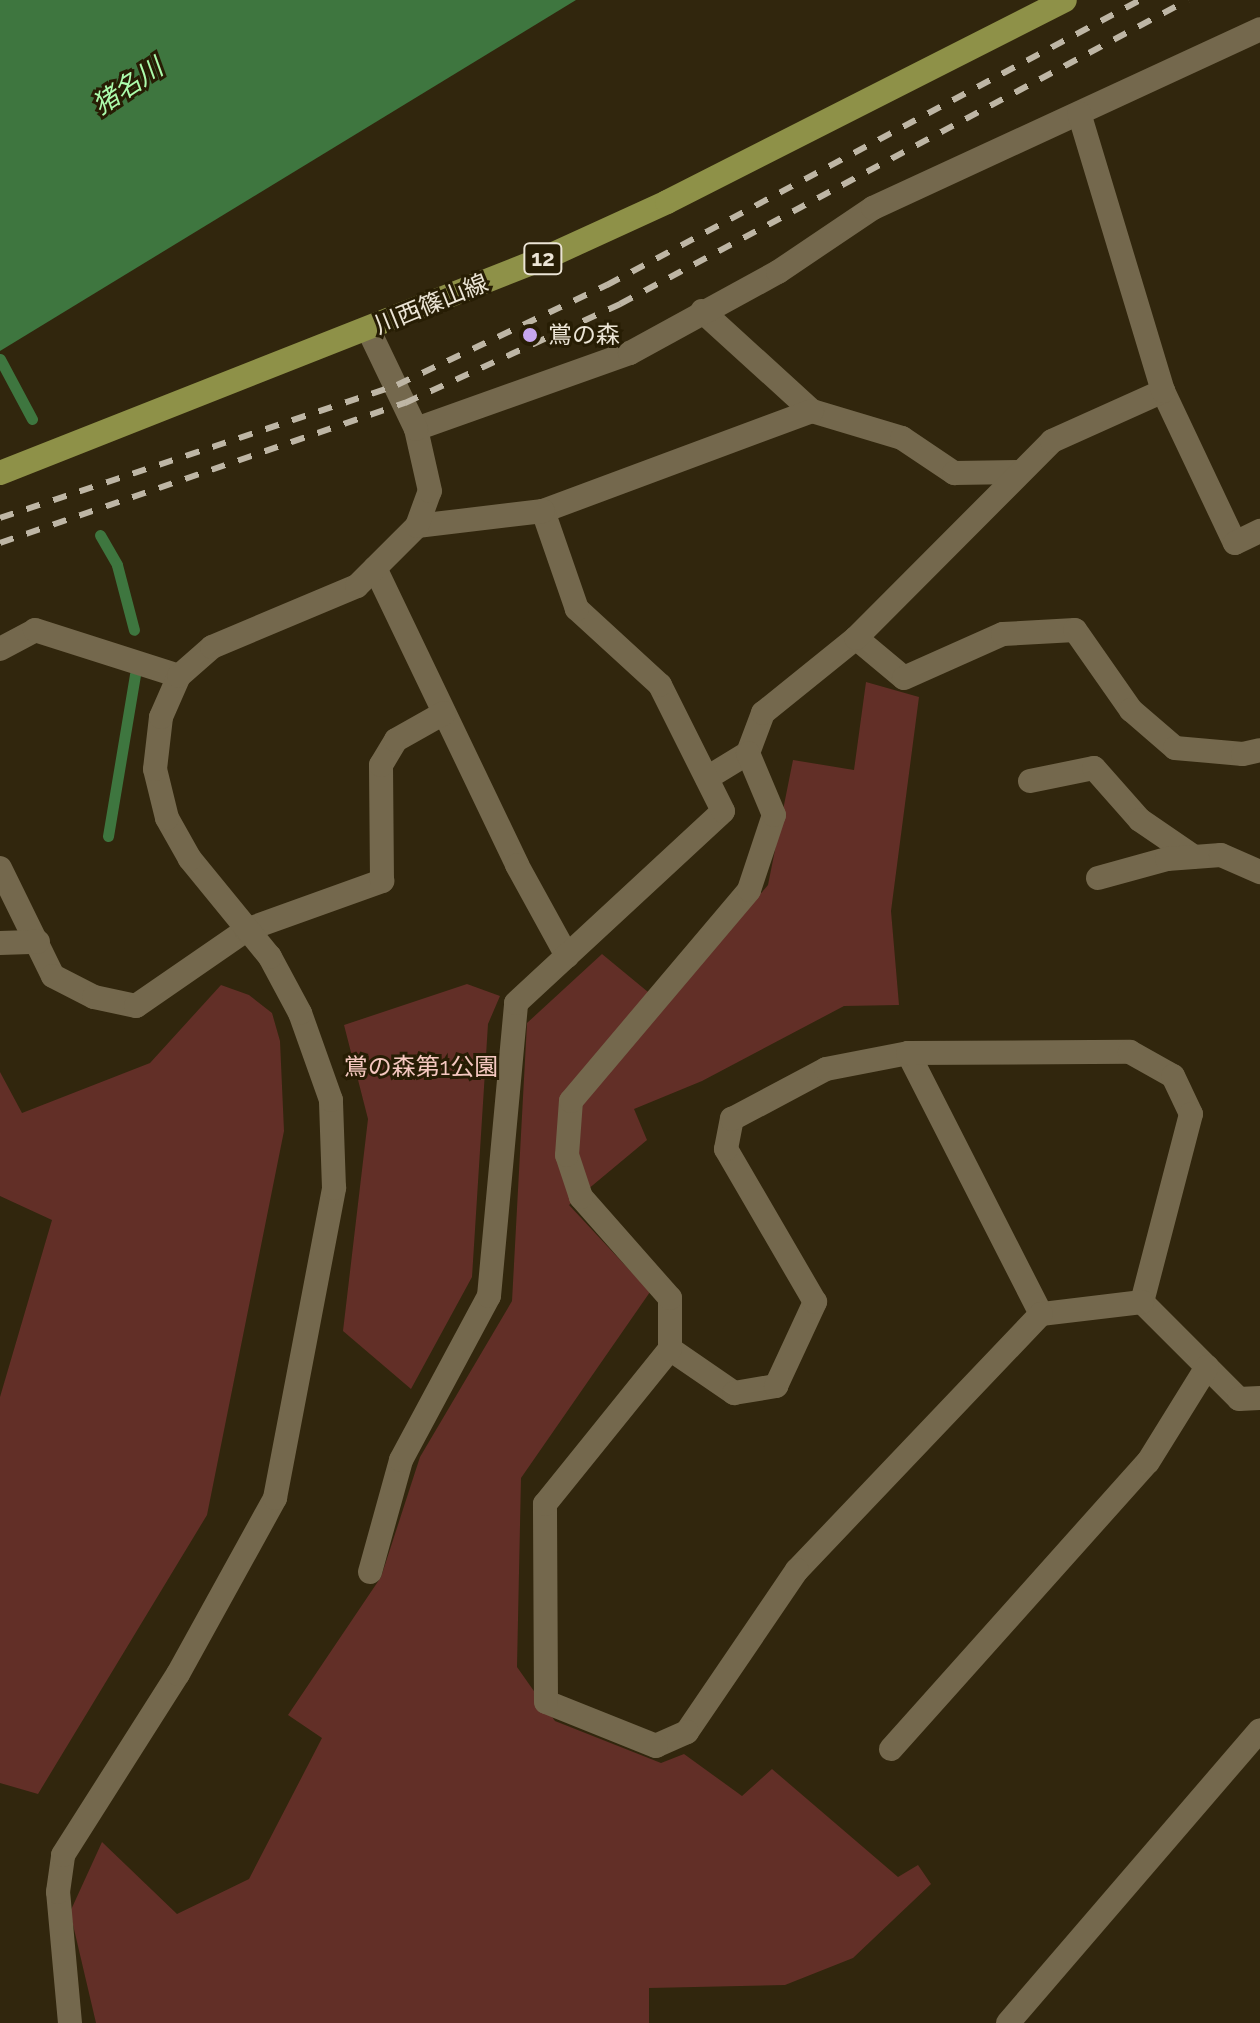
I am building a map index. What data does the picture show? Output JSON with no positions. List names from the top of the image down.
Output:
{
  "streets": {
    "main road": ["12", "川西篠山線"]
  },
  "water": ["猪名川"],
  "parks": ["鴬の森第1公園"],
  "places": ["鴬の森"]
}
